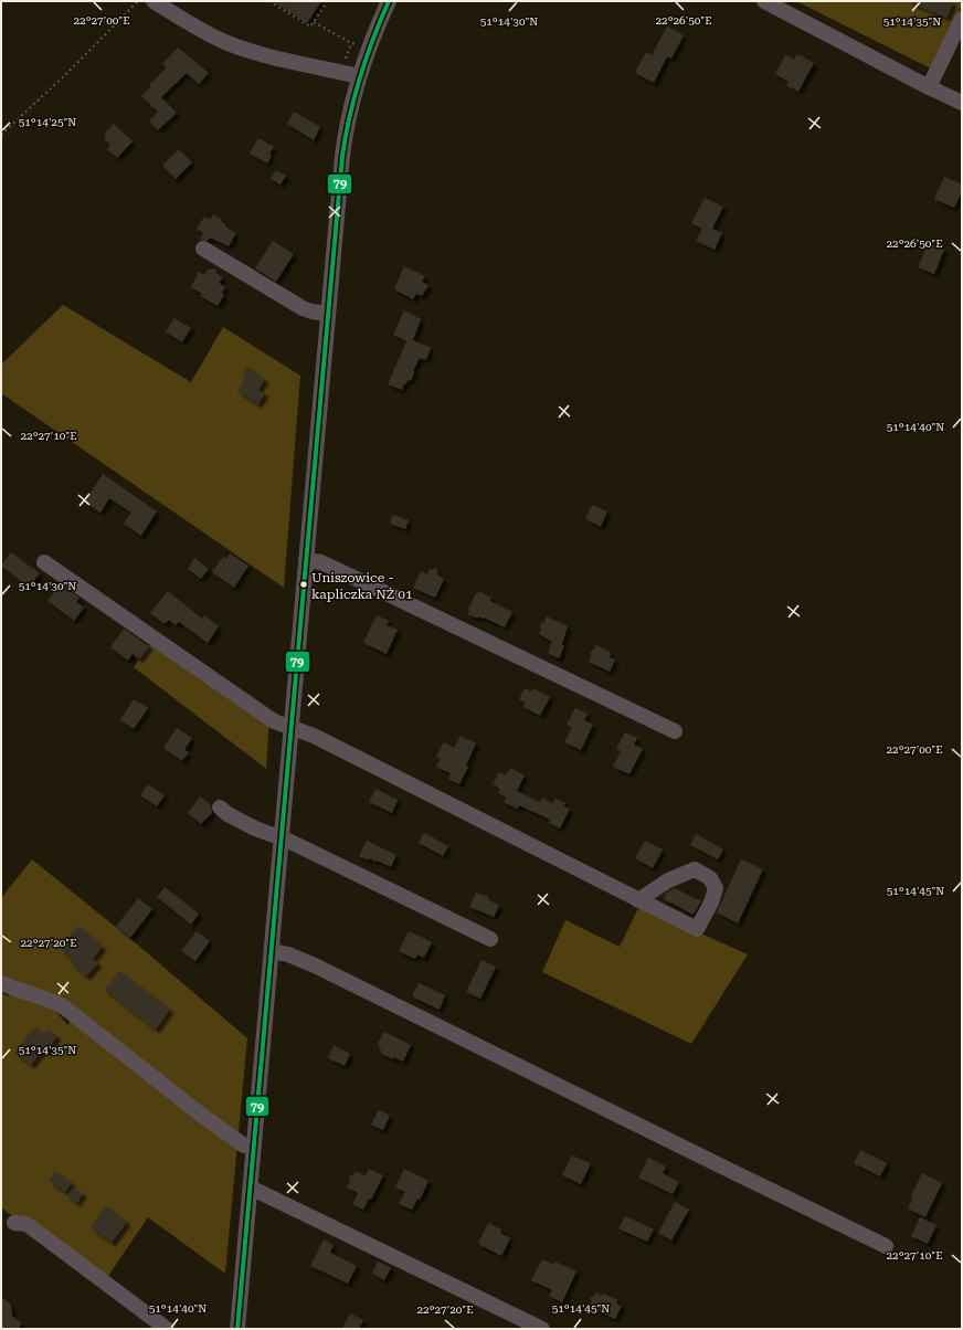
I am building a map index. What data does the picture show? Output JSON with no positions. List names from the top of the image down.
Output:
{
  "places": ["Uniszowice - kapliczka NŻ 01"],
  "lines": ["transit line 79"],
  "coordinates": [
    "22°27'00\"E",
    "22°26'50\"E",
    "51°14'35\"N",
    "51°14'30\"N",
    "51°14'25\"N",
    "51°14'40\"N",
    "22°27'10\"E",
    "51°14'45\"N",
    "22°27'20\"E"
  ]
}
